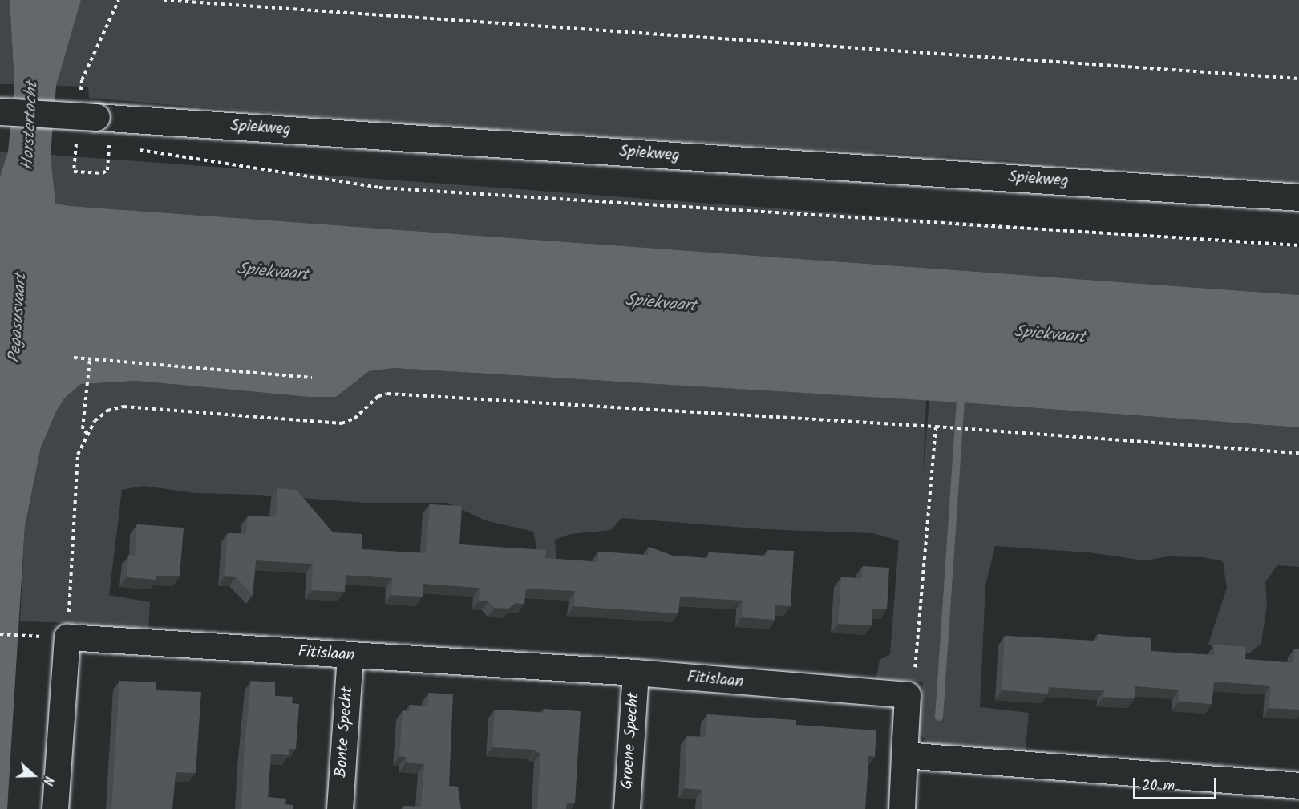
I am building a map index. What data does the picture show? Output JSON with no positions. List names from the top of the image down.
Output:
{
  "streets": {
    "main road": ["Spiekweg"],
    "street": ["Fitislaan", "Bonte Specht", "Groene Specht"]
  },
  "crossings": [
    ["Fitislaan", "Bonte Specht"],
    ["Fitislaan", "Groene Specht"]
  ],
  "water": ["Horstertocht", "Spiekvaart", "Pegasusvaart"],
  "scale_bar": "20 m",
  "north": "right"
}
